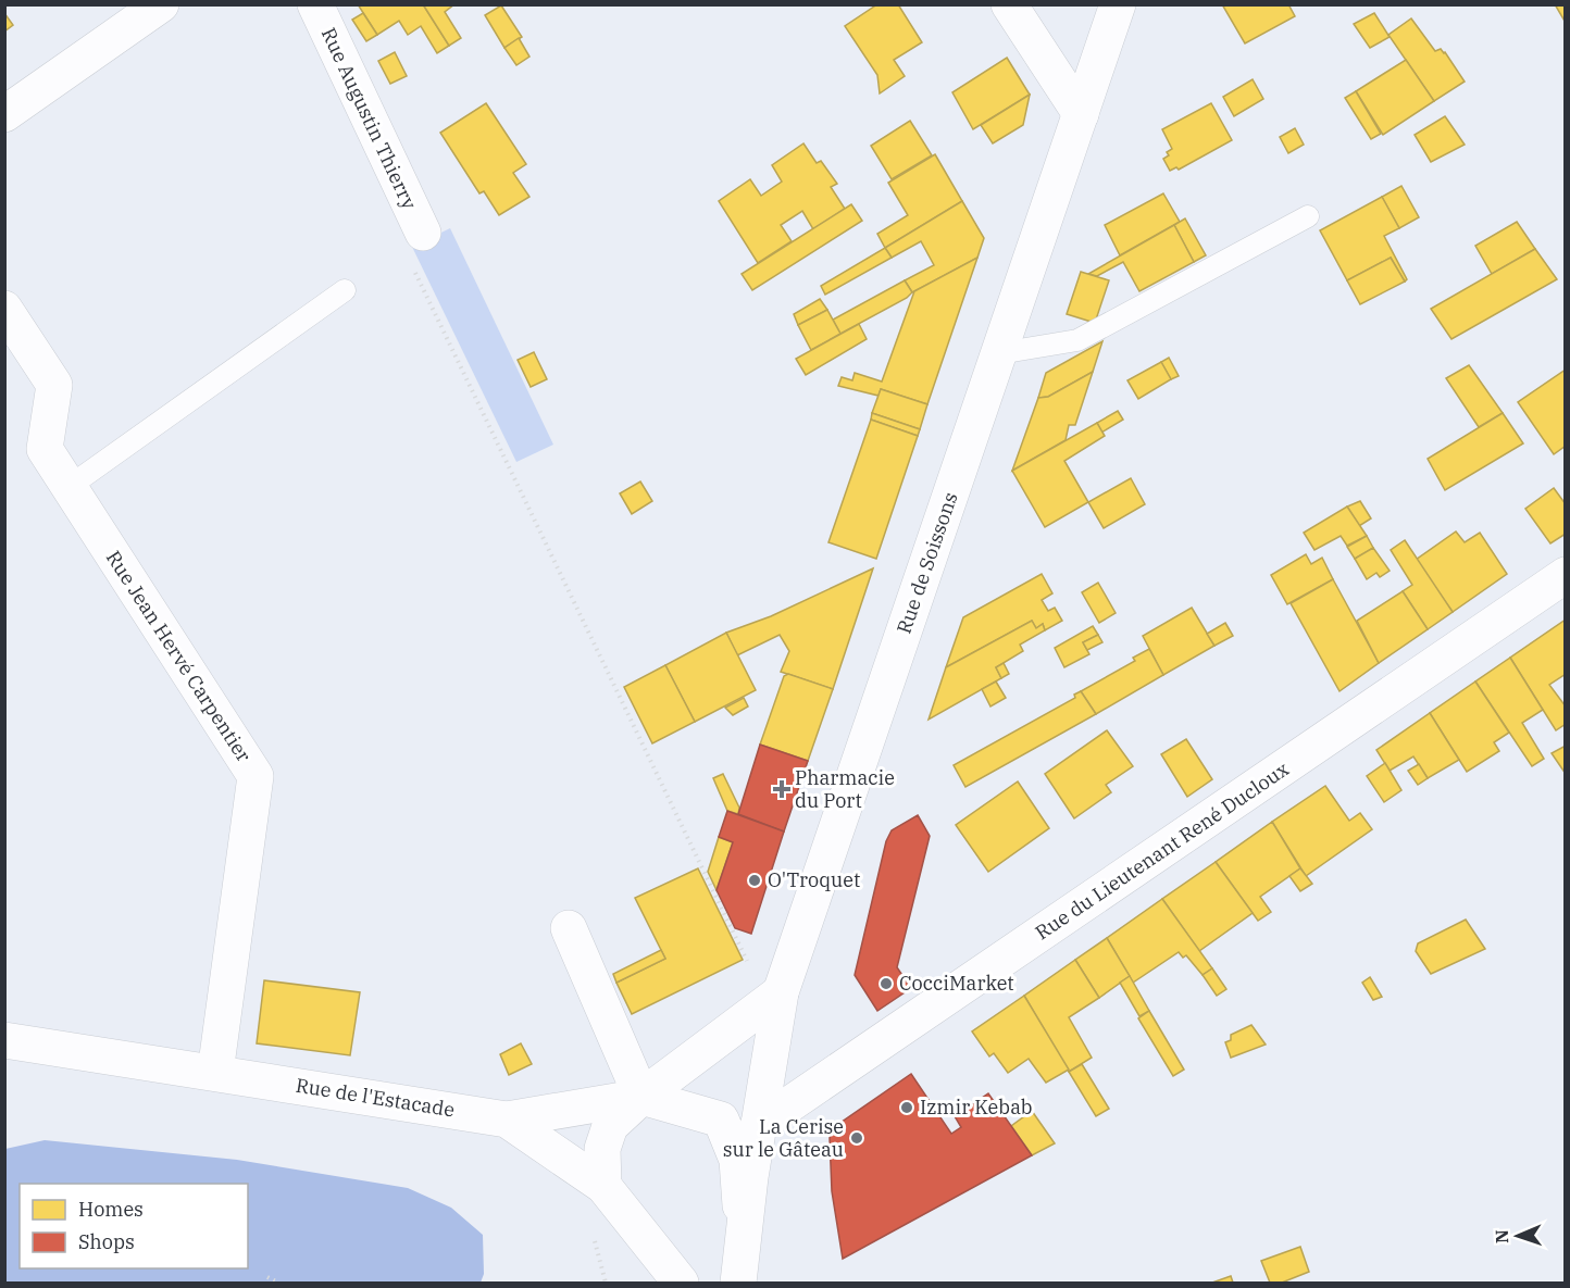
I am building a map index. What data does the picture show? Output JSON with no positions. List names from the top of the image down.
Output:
{
  "streets": {
    "street": [
      "Rue Augustin Thierry",
      "Rue de Soissons",
      "Rue Jean Hervé Carpentier",
      "Rue du Lieutenant René Ducloux",
      "Rue de l'Estacade"
    ]
  },
  "crossings": [
    ["Rue de Soissons", "Rue du Lieutenant René Ducloux"],
    ["Rue Jean Hervé Carpentier", "Rue de l'Estacade"]
  ],
  "places": {
    "health": ["Pharmacie du Port"],
    "other": [
      "O'Troquet",
      "CocciMarket",
      "Izmir Kebab",
      "La Cerise sur le Gâteau"
    ]
  },
  "legend": ["Homes", "Shops"],
  "north": "left"
}
